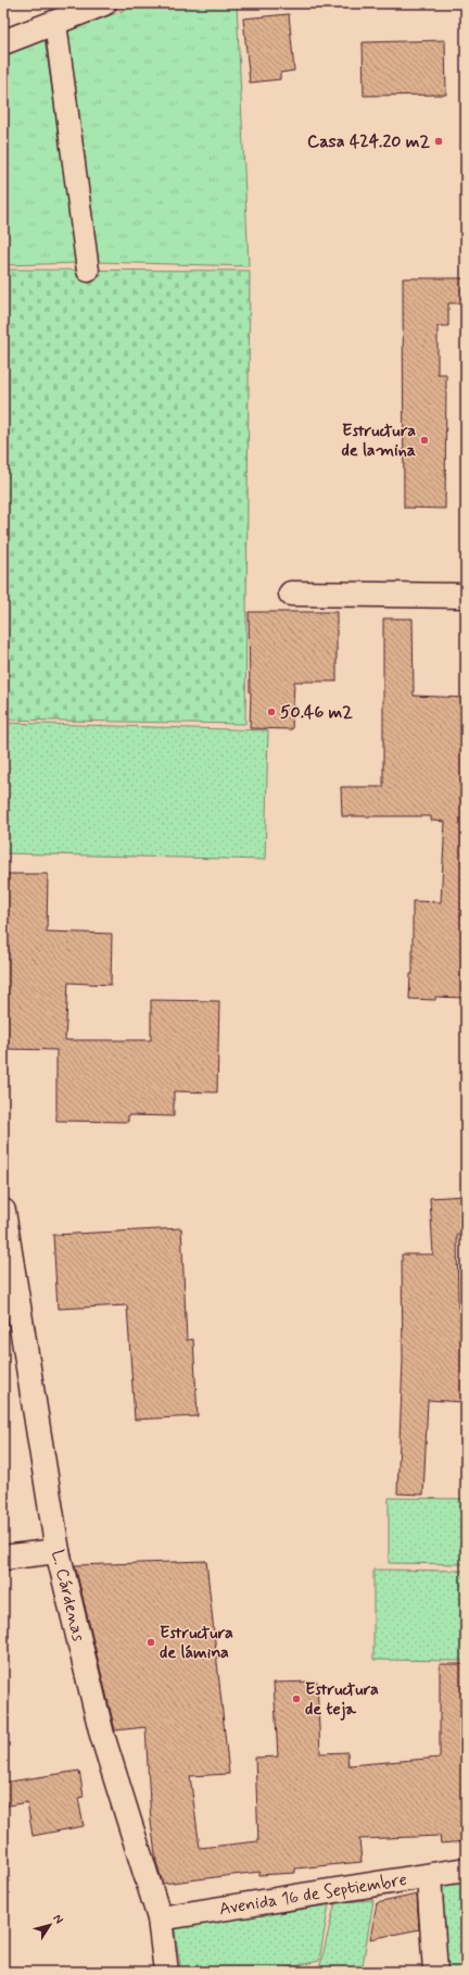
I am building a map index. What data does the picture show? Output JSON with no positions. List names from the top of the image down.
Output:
{
  "streets": {
    "street": ["L. Cárdenas", "Avenida 16 de Septiembre"]
  },
  "crossings": [
    ["L. Cárdenas", "Avenida 16 de Septiembre"]
  ],
  "places": [
    "Casa 424.20 m2",
    "Estructura de lamina",
    "50.46 m2",
    "Estructura de lámina",
    "Estructura de teja"
  ],
  "north": "top right"
}
